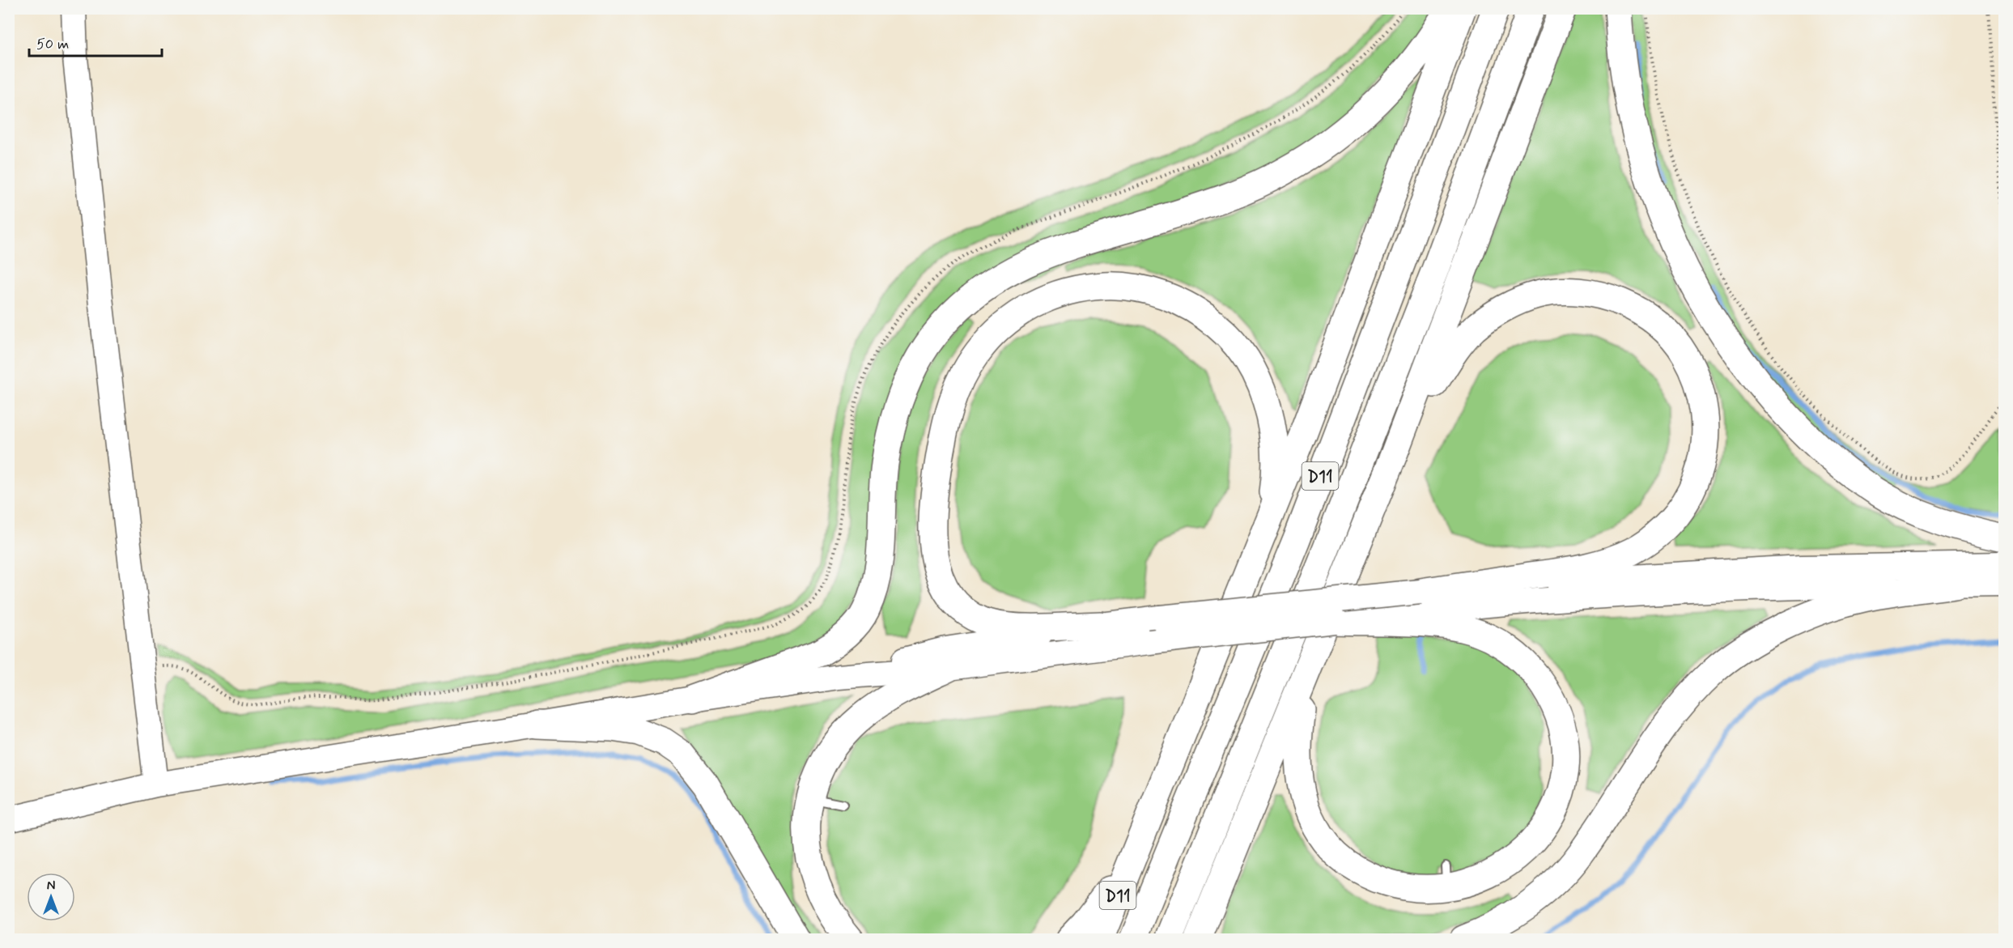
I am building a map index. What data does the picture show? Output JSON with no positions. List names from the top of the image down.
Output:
{
  "streets": {
    "highway": ["D11"]
  },
  "scale_bar": "50 m",
  "north": "top"
}
